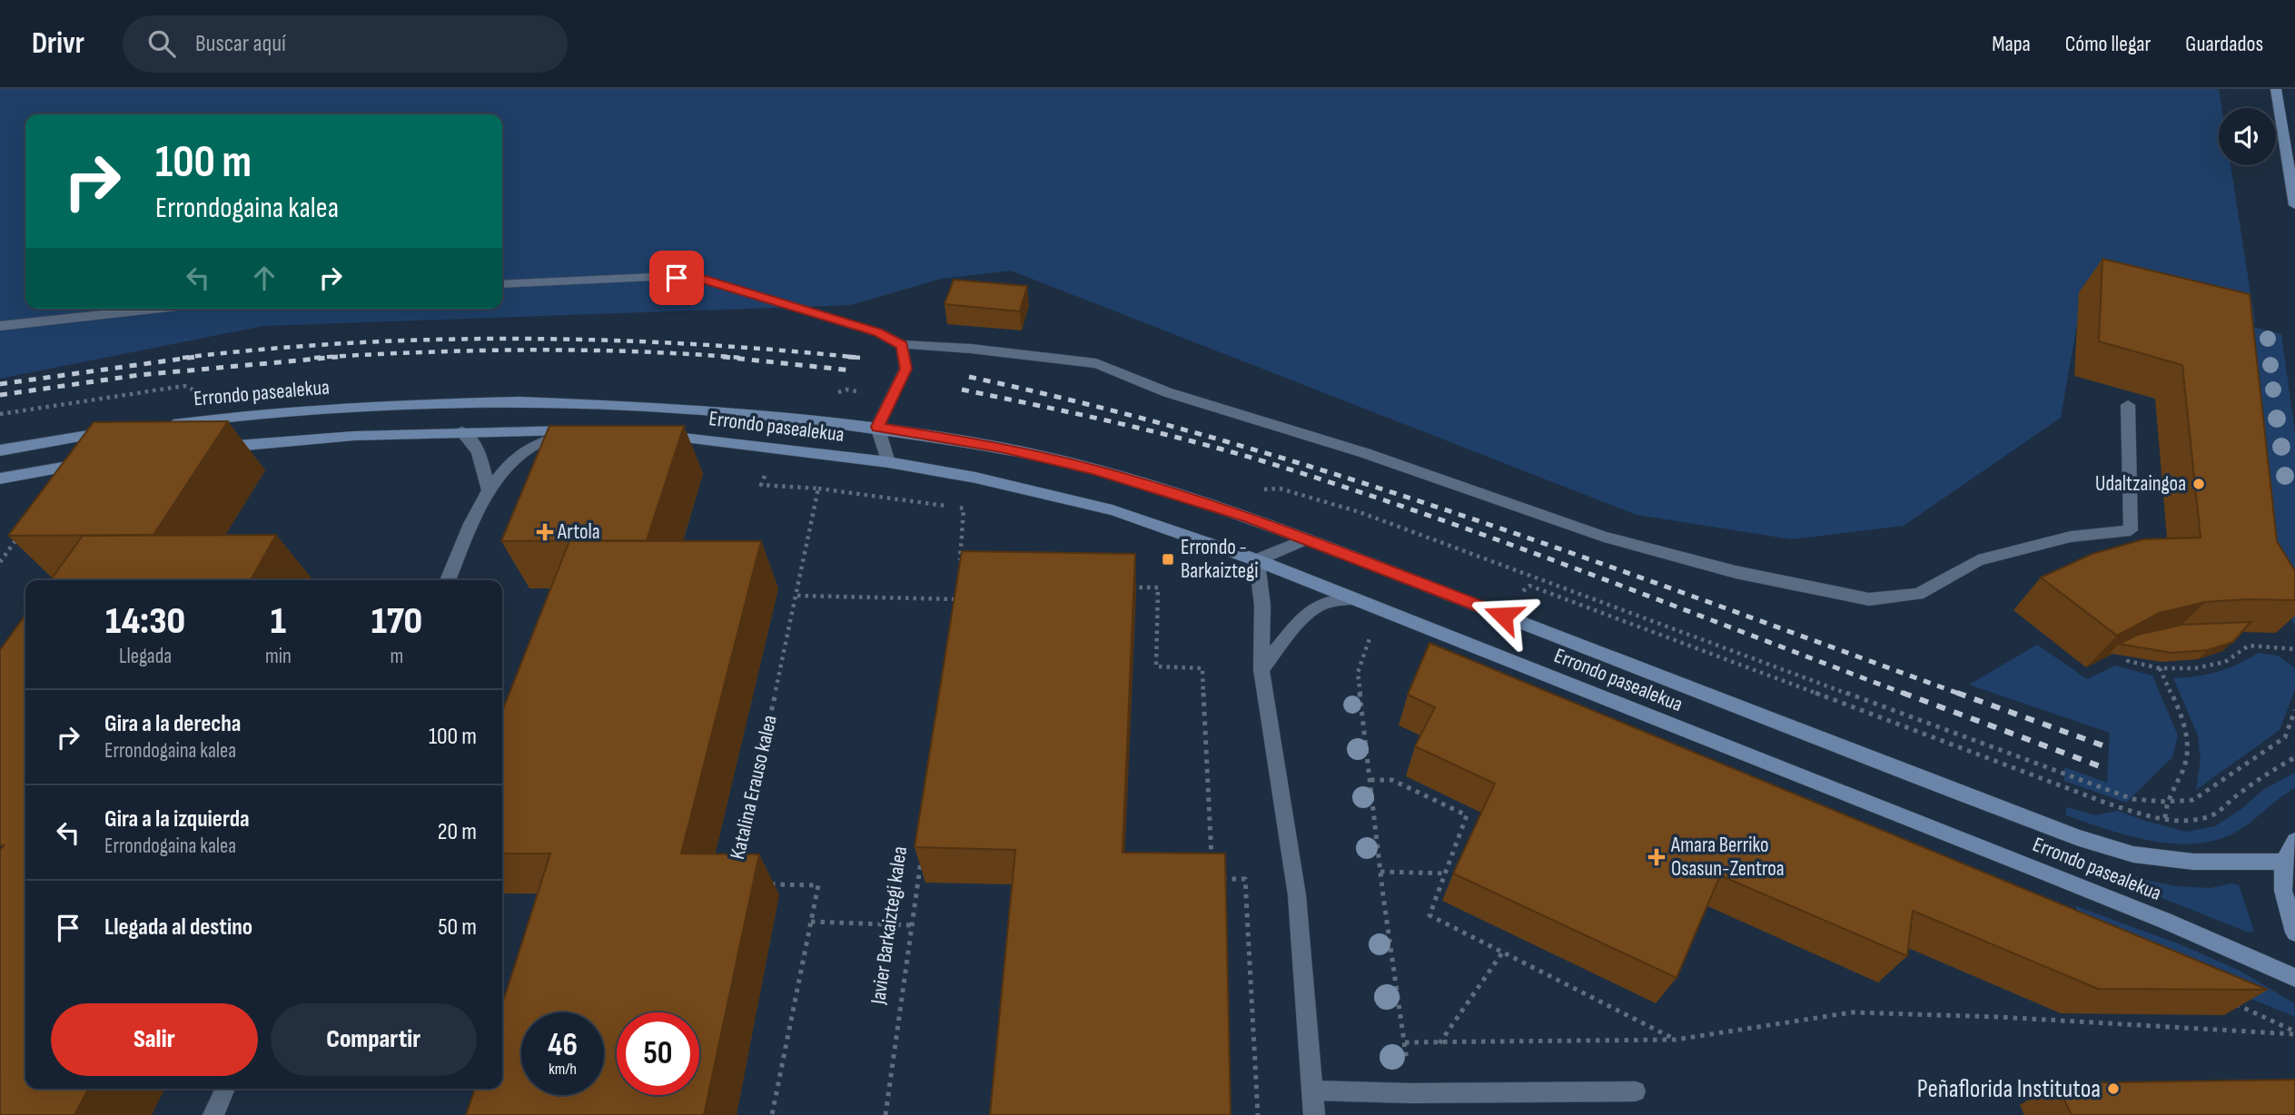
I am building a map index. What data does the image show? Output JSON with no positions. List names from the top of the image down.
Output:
{
  "streets": {
    "main road": ["Errondo pasealekua"],
    "path": ["Katalina Erauso kalea", "Javier Barkaiztegi kalea"]
  },
  "places": {
    "other": ["Udaltzaingoa", "Peñaflorida Institutoa"],
    "health": ["Artola", "Amara Berriko Osasun-Zentroa"],
    "transit": ["Errondo - Barkaiztegi"]
  },
  "page": {
    "header": "Drivr",
    "search": "Buscar aquí",
    "nav": ["Mapa", "Cómo llegar", "Guardados"],
    "turn": ["100 m", "Errondogaina kalea"],
    "eta": [
      "14:30",
      "Llegada",
      "1",
      "min",
      "170",
      "m"
    ],
    "list": [
      {
        "name": "Gira a la derecha",
        "note": "Errondogaina kalea",
        "value": "100 m"
      },
      {
        "name": "Gira a la izquierda",
        "note": "Errondogaina kalea",
        "value": "20 m"
      },
      {
        "name": "Llegada al destino",
        "value": "50 m"
      }
    ],
    "buttons": ["Salir", "Compartir"],
    "speed": "46 km/h",
    "limit": "50"
  }
}
